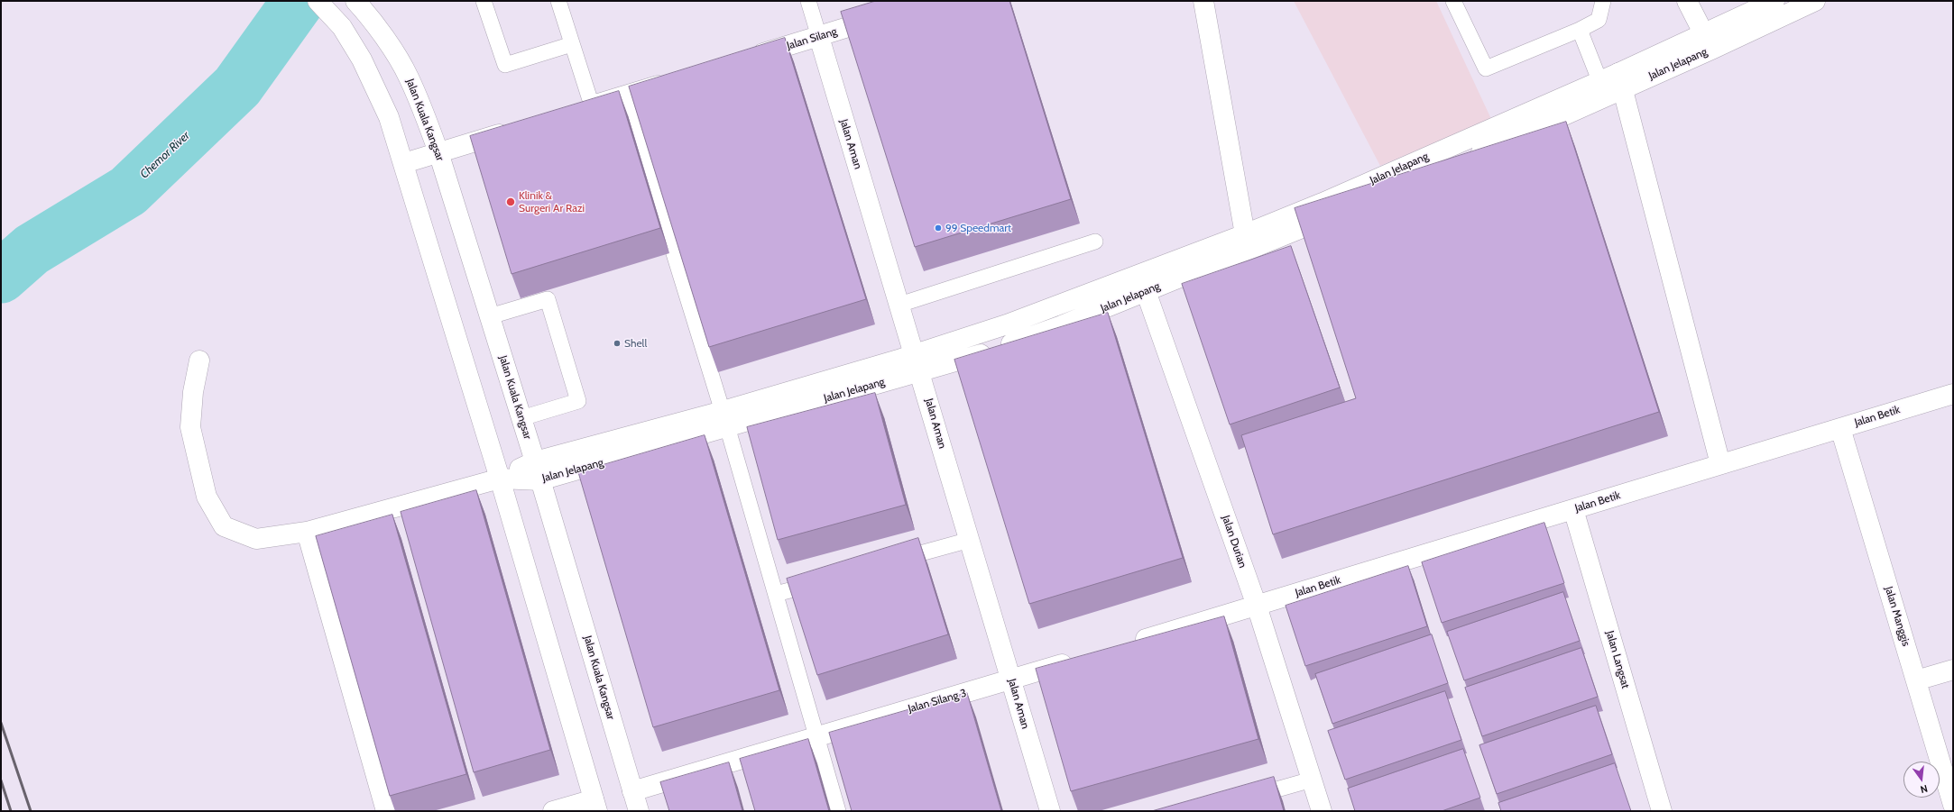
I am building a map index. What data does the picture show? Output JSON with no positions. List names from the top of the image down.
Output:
{
  "streets": {
    "main road": [
      "Jalan Silang",
      "Jalan Jelapang",
      "Jalan Kuala Kangsar",
      "Jalan Aman",
      "Jalan Betik",
      "Jalan Durian",
      "Jalan Manggis",
      "Jalan Langsat",
      "Jalan Silang 3"
    ]
  },
  "crossings": [
    ["Jalan Silang", "Jalan Aman"],
    ["Jalan Jelapang", "Jalan Kuala Kangsar"],
    ["Jalan Jelapang", "Jalan Aman"],
    ["Jalan Jelapang", "Jalan Durian"],
    ["Jalan Kuala Kangsar", "Jalan Silang 3"],
    ["Jalan Aman", "Jalan Silang 3"],
    ["Jalan Betik", "Jalan Durian"],
    ["Jalan Betik", "Jalan Manggis"],
    ["Jalan Betik", "Jalan Langsat"]
  ],
  "water": ["Chemor River"],
  "places": ["Klinik & Surgeri Ar Razi", "99 Speedmart", "Shell"],
  "north": "bottom"
}
